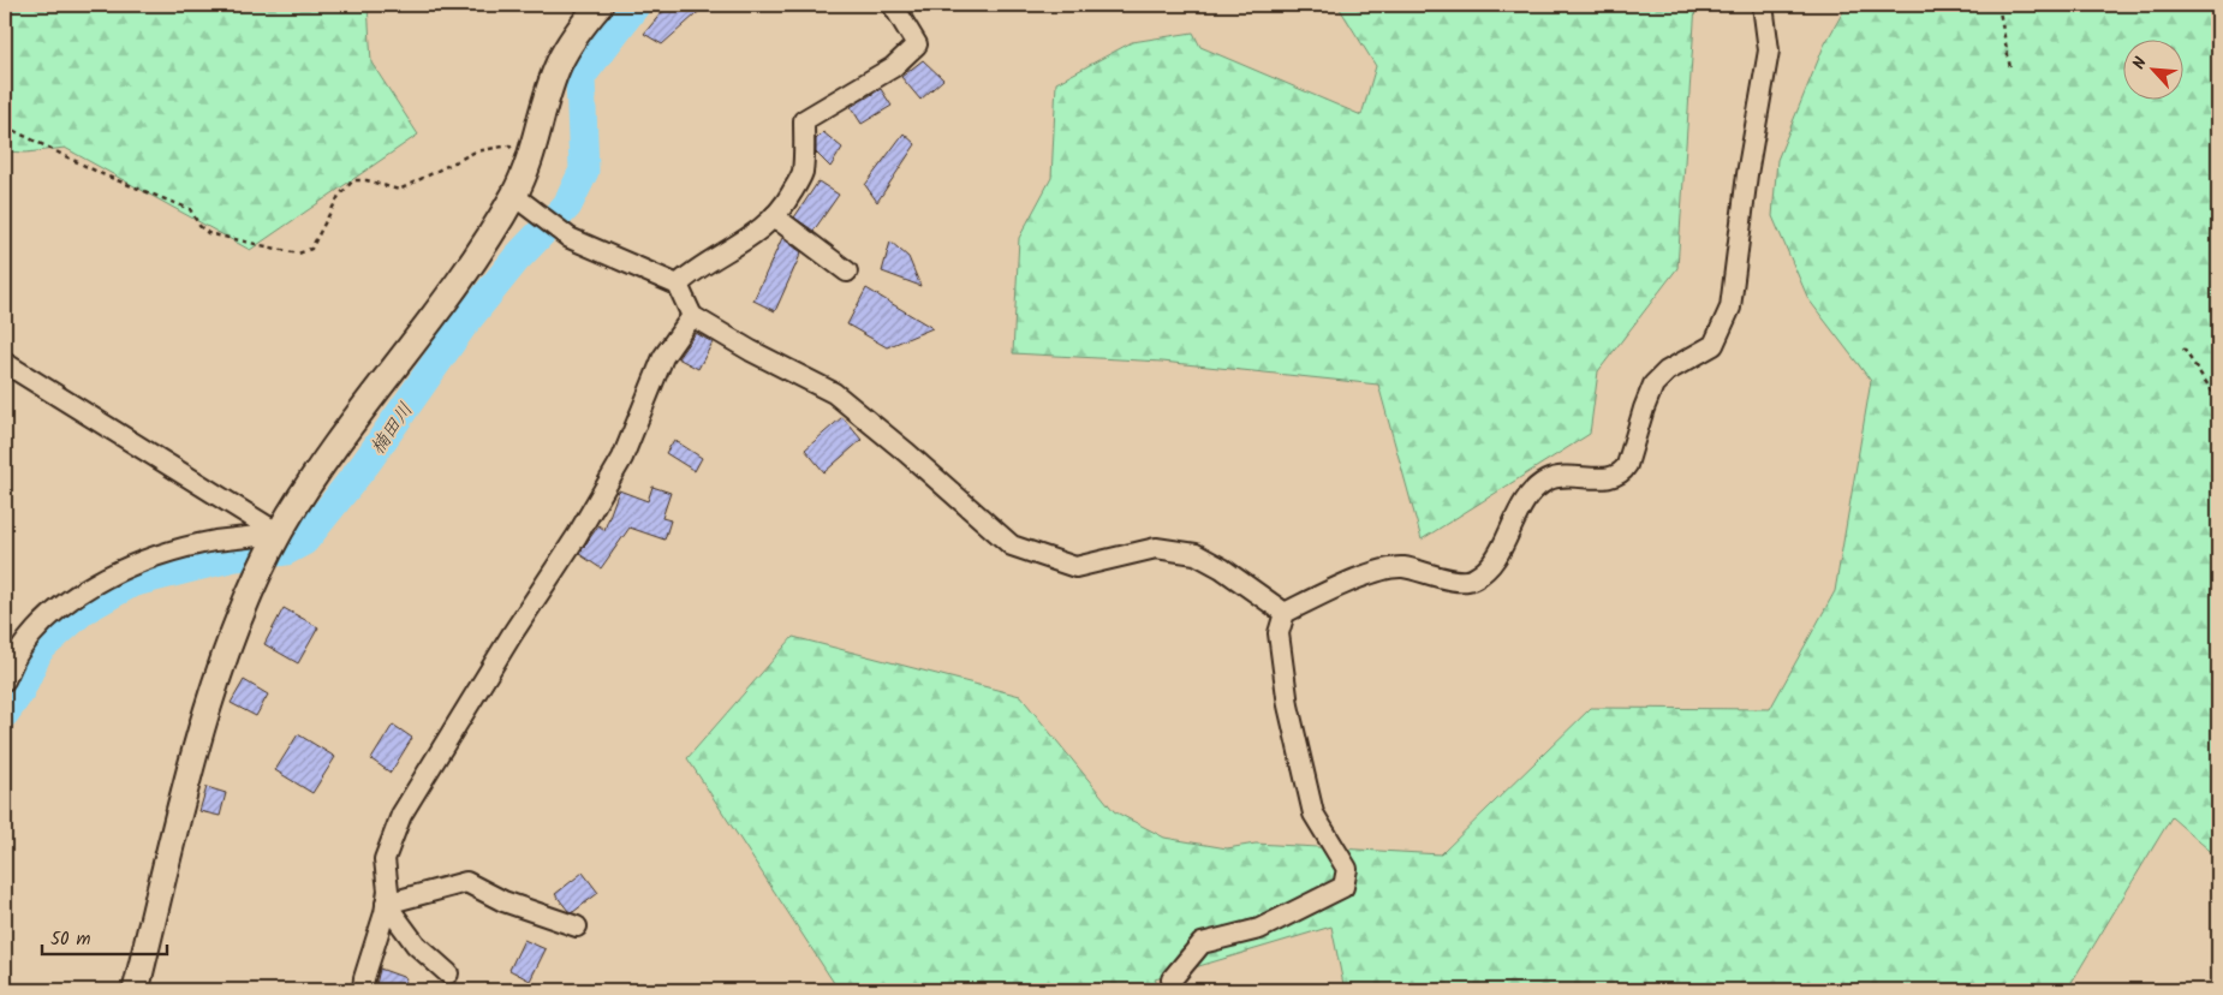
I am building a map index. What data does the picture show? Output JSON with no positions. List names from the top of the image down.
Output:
{
  "water": ["楠田川"],
  "scale_bar": "50 m",
  "north": "top left"
}
